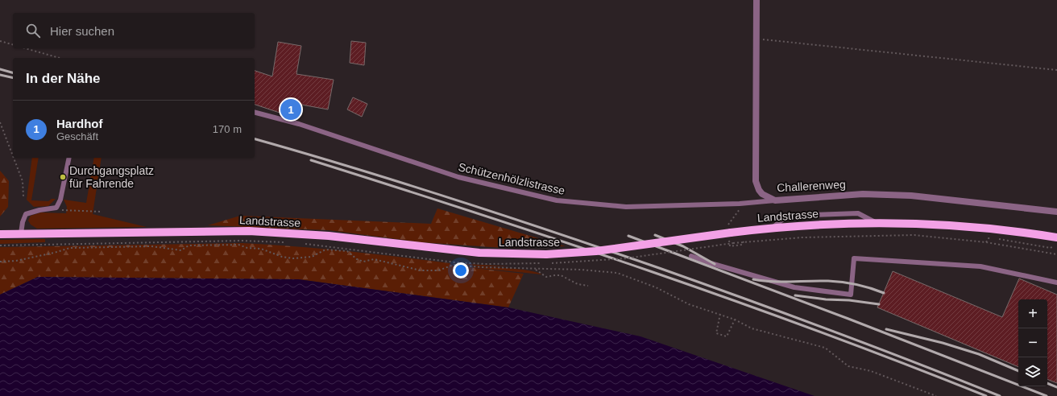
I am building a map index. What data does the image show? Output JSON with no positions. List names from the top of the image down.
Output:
{
  "streets": {
    "main road": ["Landstrasse"],
    "street": ["Challerenweg"],
    "lane": ["Schützenhölzlistrasse"]
  },
  "crossings": [
    ["Schützenhölzlistrasse", "Challerenweg"]
  ],
  "places": ["Durchgangsplatz für Fahrende"],
  "page": {
    "search": "Hier suchen",
    "heading": "In der Nähe",
    "pins": "1",
    "list": [
      {
        "mark": "1",
        "name": "Hardhof",
        "note": "Geschäft",
        "value": "170 m"
      }
    ],
    "map_buttons": ["+", "−"]
  }
}
